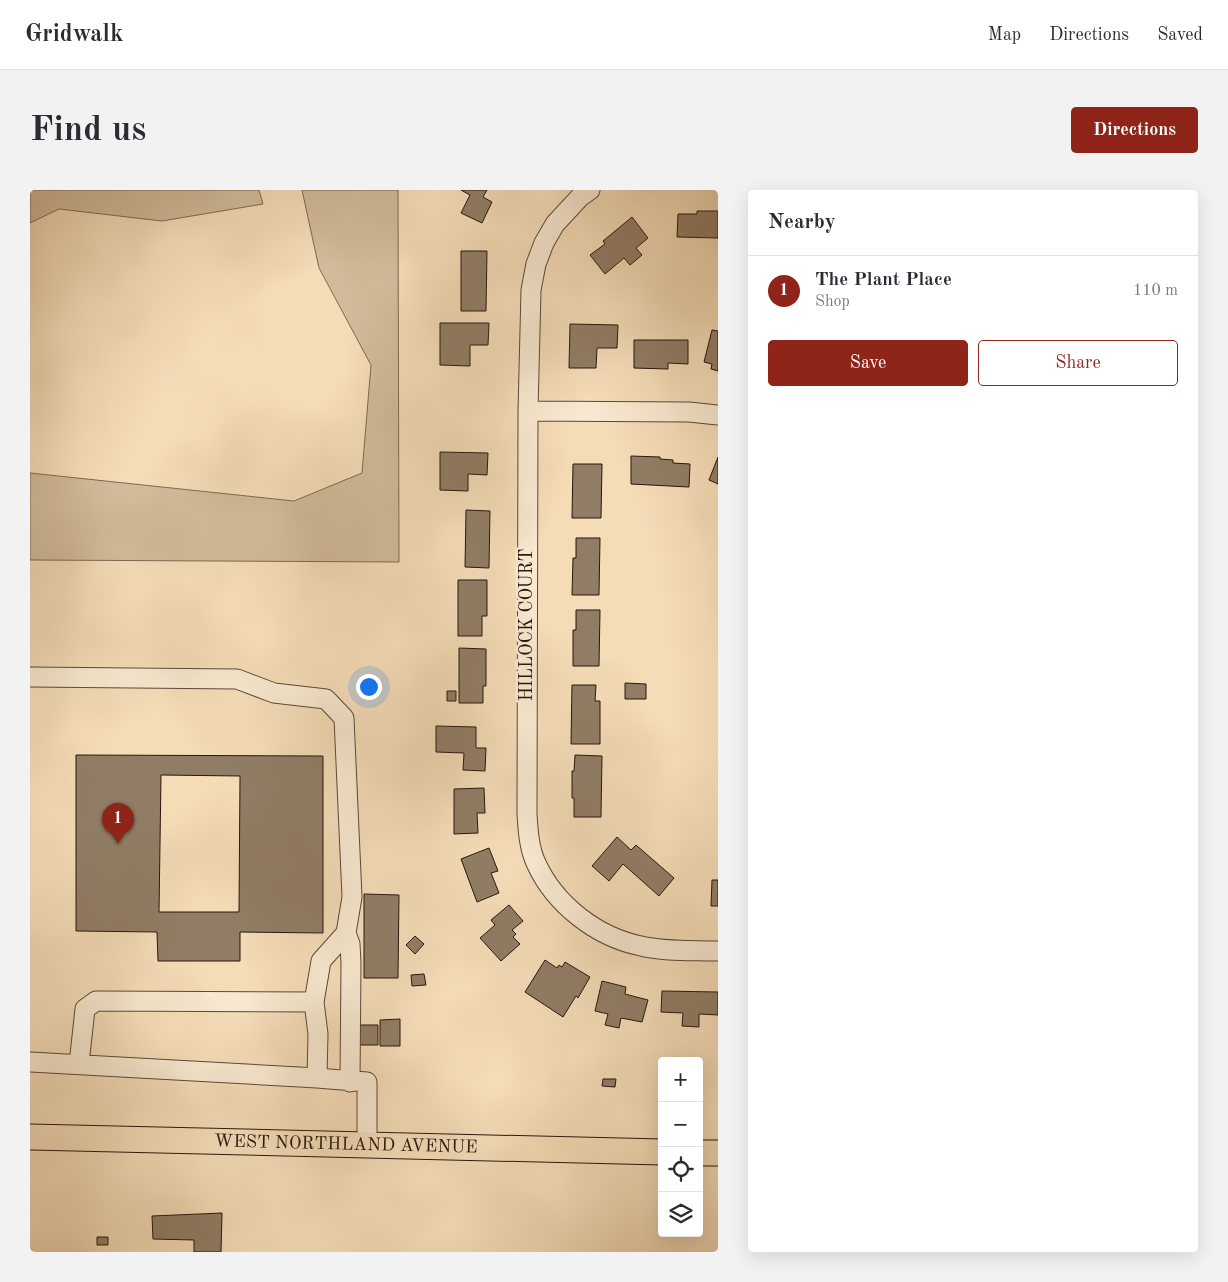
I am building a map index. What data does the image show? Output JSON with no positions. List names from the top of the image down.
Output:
{
  "streets": {
    "main road": ["WEST NORTHLAND AVENUE"],
    "street": ["HILLOCK COURT"]
  },
  "page": {
    "header": "Gridwalk",
    "nav": ["Map", "Directions", "Saved"],
    "buttons": [
      "Directions",
      ["Save", "Share"]
    ],
    "title": "Find us",
    "heading": "Nearby",
    "list": [
      {
        "mark": "1",
        "name": "The Plant Place",
        "note": "Shop",
        "value": "110 m"
      }
    ],
    "pins": "1",
    "map_buttons": ["+", "−"]
  }
}
